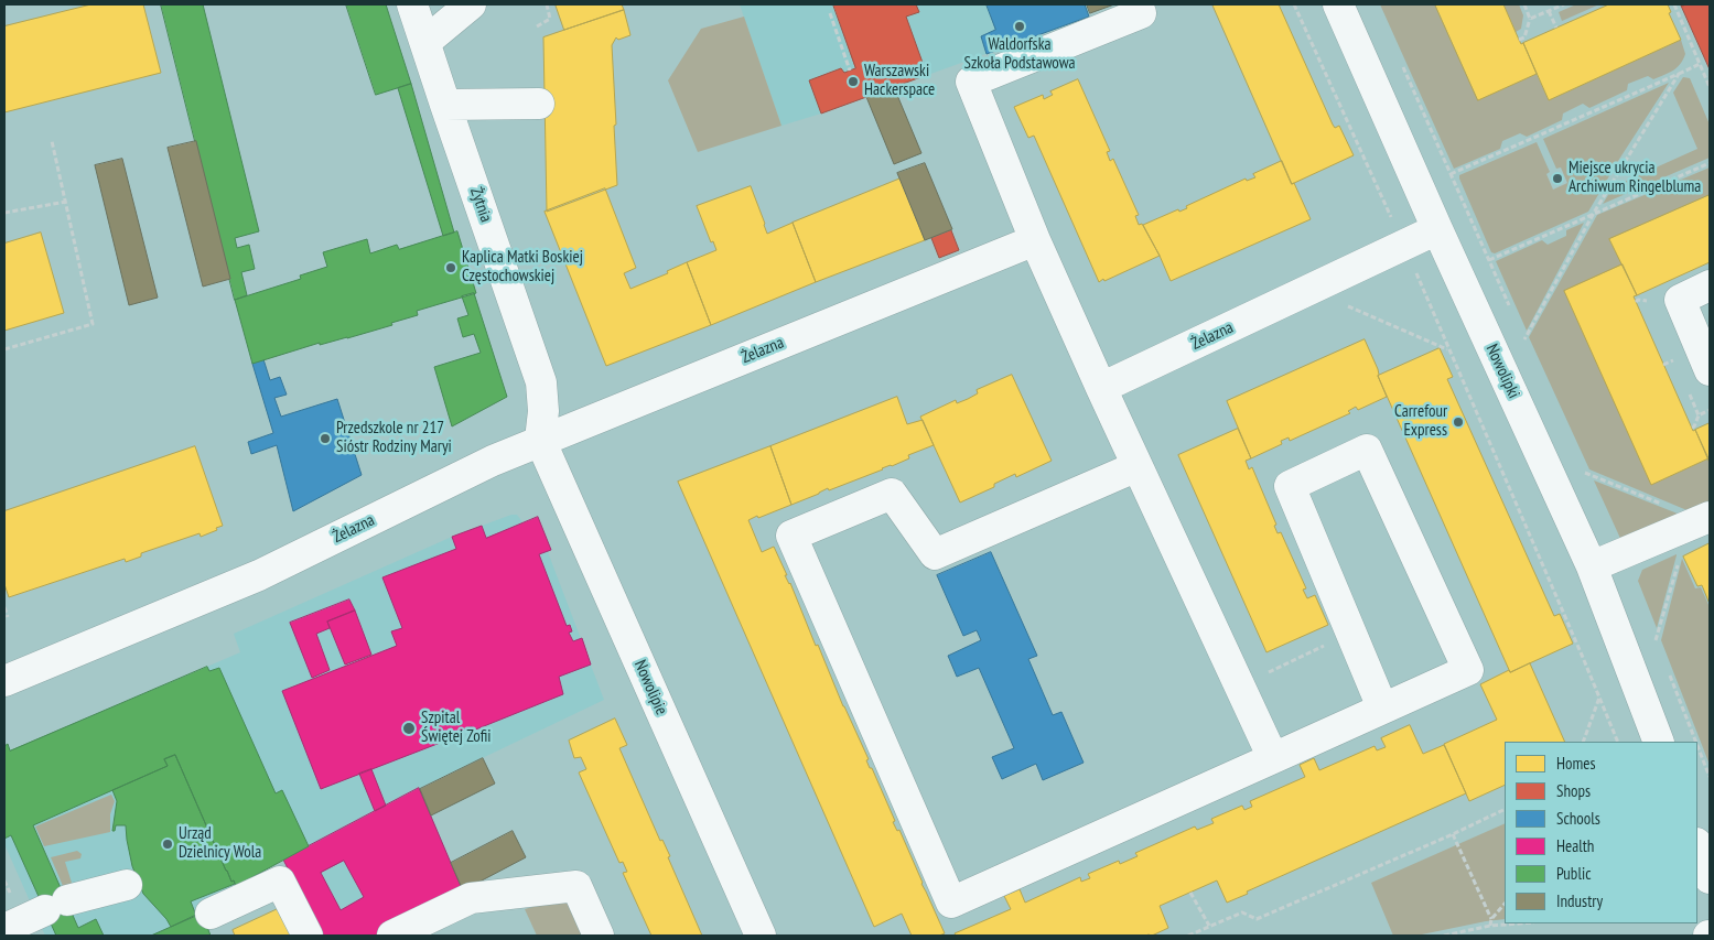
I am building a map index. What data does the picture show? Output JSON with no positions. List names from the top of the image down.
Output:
{
  "streets": {
    "street": [
      "Żytnia",
      "Żelazna",
      "Nowolipki",
      "Nowolipie"
    ]
  },
  "crossings": [
    ["Żytnia", "Żelazna"],
    ["Żytnia", "Nowolipie"],
    ["Żelazna", "Nowolipki"],
    ["Żelazna", "Nowolipie"]
  ],
  "places": [
    "Waldorfska Szkoła Podstawowa",
    "Warszawski Hackerspace",
    "Miejsce ukrycia Archiwum Ringelbluma",
    "Kaplica Matki Boskiej Częstochowskiej",
    "Carrefour Express",
    "Przedszkole nr 217 Sióstr Rodziny Maryi",
    "Szpital Świętej Zofii",
    "Urząd Dzielnicy Wola"
  ],
  "legend": [
    "Homes",
    "Shops",
    "Schools",
    "Health",
    "Public",
    "Industry"
  ]
}
